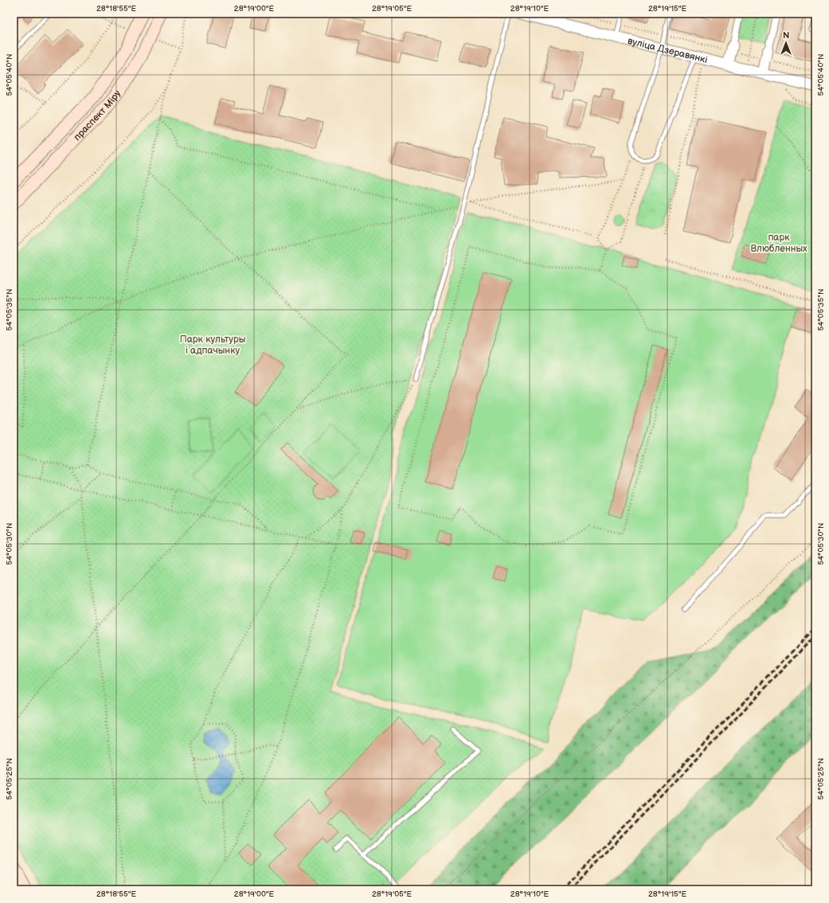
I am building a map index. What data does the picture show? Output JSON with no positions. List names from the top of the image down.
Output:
{
  "streets": {
    "main road": ["праспект Міру"],
    "street": ["вуліца Дзеравянкі"]
  },
  "parks": ["парк Влюбленных", "Парк культуры і адпачынку"],
  "north": "top",
  "coordinates": [
    "28°18'55\"E",
    "28°19'00\"E",
    "28°19'05\"E",
    "28°19'10\"E",
    "28°19'15\"E",
    "54°05'40\"N",
    "54°05'35\"N",
    "54°05'30\"N",
    "54°05'25\"N"
  ]
}
